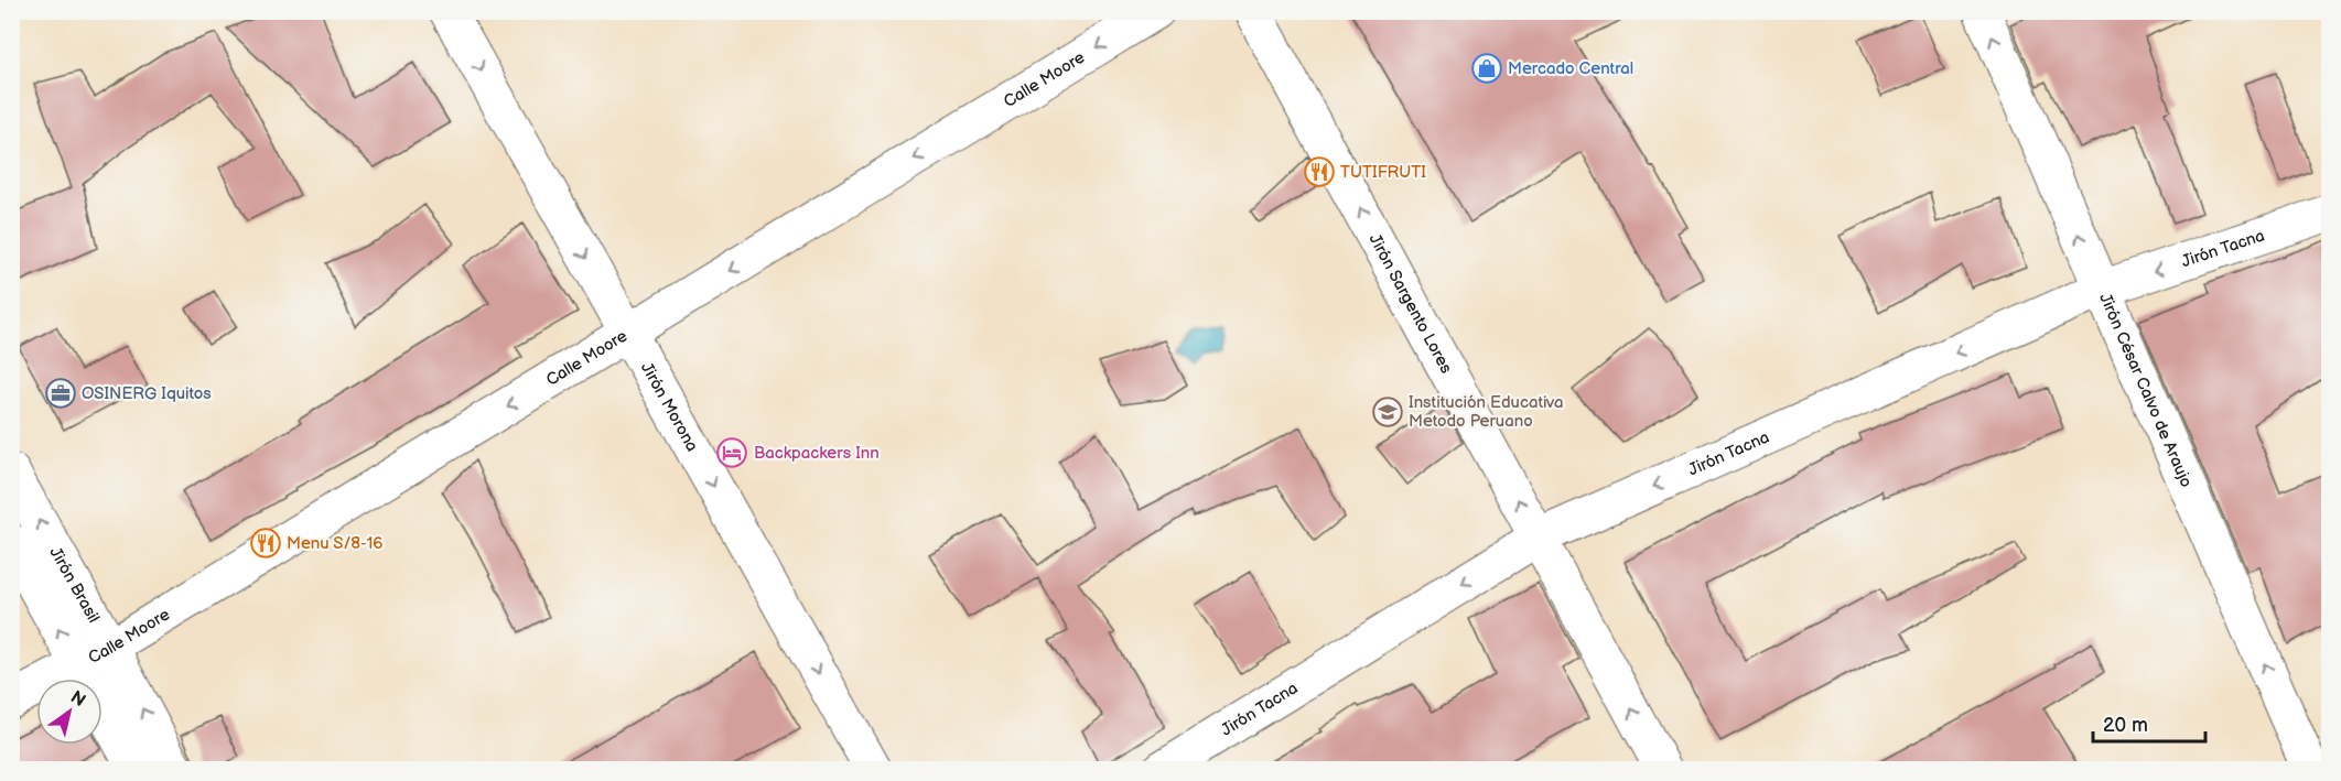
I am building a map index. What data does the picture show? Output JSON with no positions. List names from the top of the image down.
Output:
{
  "streets": {
    "street": [
      "Calle Moore",
      "Jirón Tacna",
      "Jirón Sargento Lores",
      "Jirón César Calvo de Araujo",
      "Jirón Morona",
      "Jirón Brasil"
    ]
  },
  "crossings": [
    ["Calle Moore", "Jirón Morona"],
    ["Calle Moore", "Jirón Brasil"],
    ["Jirón Tacna", "Jirón Sargento Lores"],
    ["Jirón Tacna", "Jirón César Calvo de Araujo"]
  ],
  "one_way": [
    "Calle Moore",
    "Jirón Tacna",
    "Jirón Sargento Lores",
    "Jirón César Calvo de Araujo",
    "Jirón Morona"
  ],
  "places": {
    "shop": ["Mercado Central"],
    "restaurant": ["TUTIFRUTI", "Menu S/8-16"],
    "office": ["OSINERG Iquitos"],
    "school or university": ["Institución Educativa Metodo Peruano"],
    "hotel": ["Backpackers Inn"]
  },
  "scale_bar": "20 m",
  "north": "top right"
}
